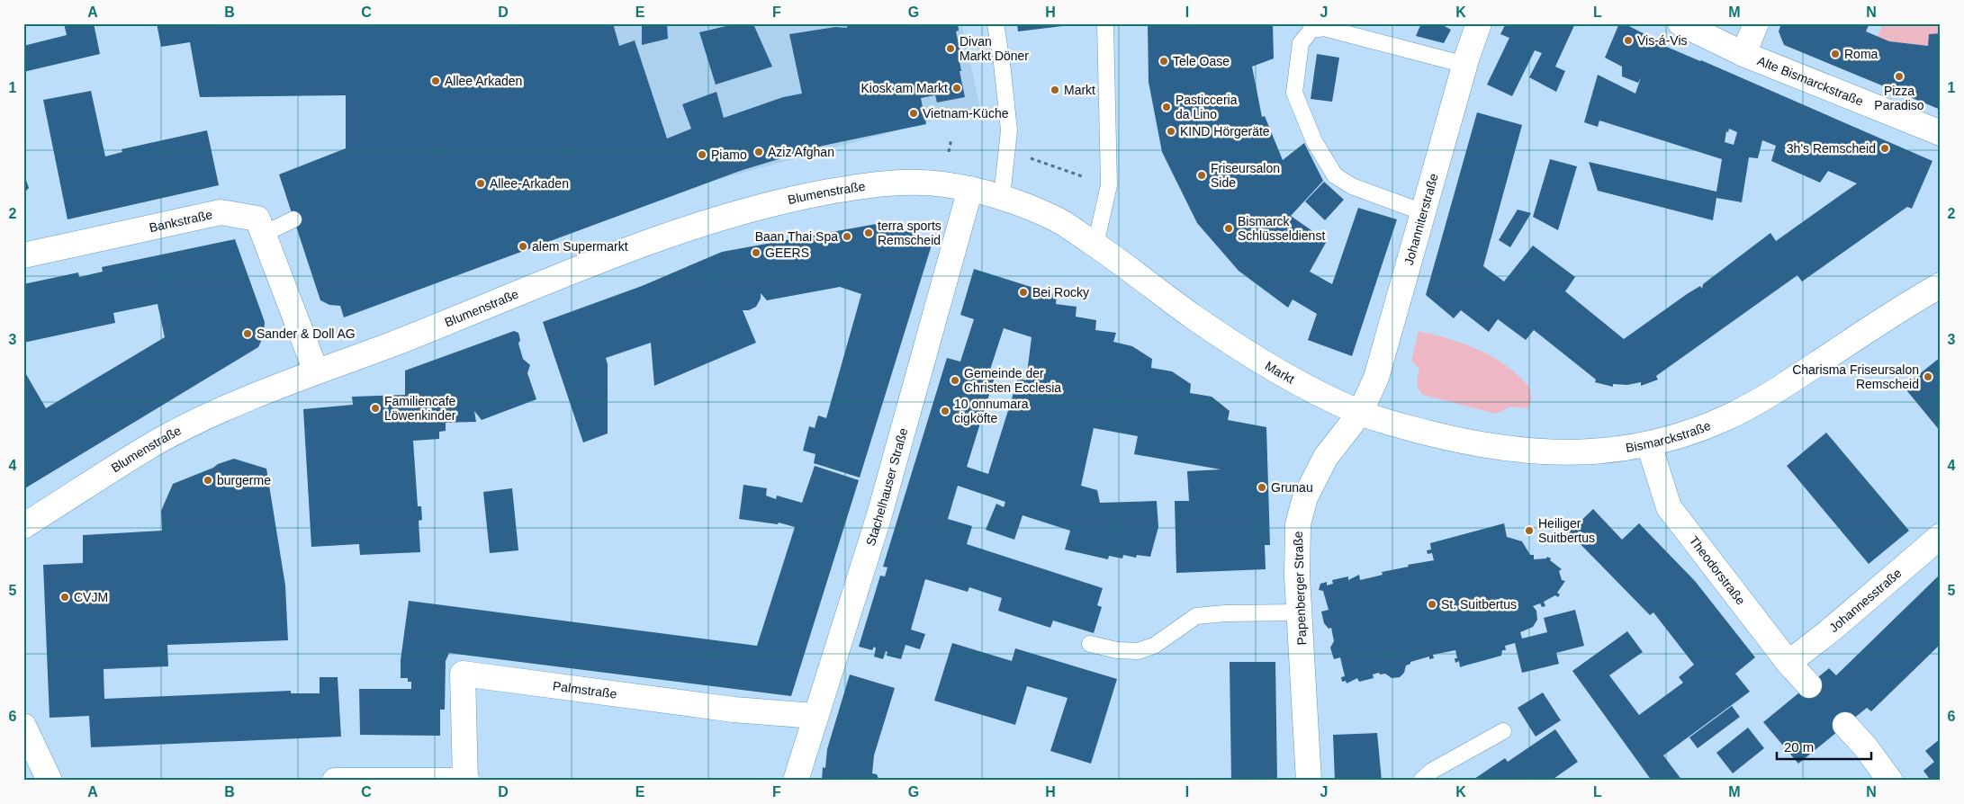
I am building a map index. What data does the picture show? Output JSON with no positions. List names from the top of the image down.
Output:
{
  "streets": {
    "street": [
      "Alte Bismarckstraße",
      "Blumenstraße",
      "Johanniterstraße",
      "Bankstraße",
      "Markt",
      "Bismarckstraße",
      "Stachelhauser Straße",
      "Theodorstraße",
      "Papenberger Straße",
      "Johannesstraße",
      "Palmstraße"
    ]
  },
  "crossings": [
    ["Blumenstraße", "Markt"],
    ["Blumenstraße", "Stachelhauser Straße"],
    ["Johanniterstraße", "Markt"],
    ["Johanniterstraße", "Bismarckstraße"],
    ["Johanniterstraße", "Papenberger Straße"],
    ["Markt", "Bismarckstraße"],
    ["Markt", "Stachelhauser Straße"],
    ["Markt", "Papenberger Straße"],
    ["Bismarckstraße", "Theodorstraße"],
    ["Bismarckstraße", "Papenberger Straße"],
    ["Stachelhauser Straße", "Palmstraße"],
    ["Theodorstraße", "Johannesstraße"]
  ],
  "places": [
    "Vis-á-Vis",
    "Divan Markt Döner",
    "Roma",
    "Tele Oase",
    "Pizza Paradiso",
    "Allee Arkaden",
    "Kiosk am Markt",
    "Markt",
    "Pasticceria da Lino",
    "Vietnam-Küche",
    "KIND Hörgeräte",
    "3h's Remscheid",
    "Aziz Afghan",
    "Piamo",
    "Friseursalon Side",
    "Allee-Arkaden",
    "Bismarck Schlüsseldienst",
    "terra sports Remscheid",
    "Baan Thai Spa",
    "alem Supermarkt",
    "GEERS",
    "Bei Rocky",
    "Sander & Doll AG",
    "Charisma Friseursalon Remscheid",
    "Gemeinde der Christen Ecclesia",
    "Familiencafe Löwenkinder",
    "10 onnumara cigköfte",
    "burgerme",
    "Grunau",
    "Heiliger Suitbertus",
    "CVJM",
    "St. Suitbertus"
  ],
  "scale_bar": "20 m",
  "grid": {
    "columns": [
      "A",
      "B",
      "C",
      "D",
      "E",
      "F",
      "G",
      "H",
      "I",
      "J",
      "K",
      "L",
      "M",
      "N"
    ],
    "rows": [
      "1",
      "2",
      "3",
      "4",
      "5",
      "6"
    ]
  }
}
